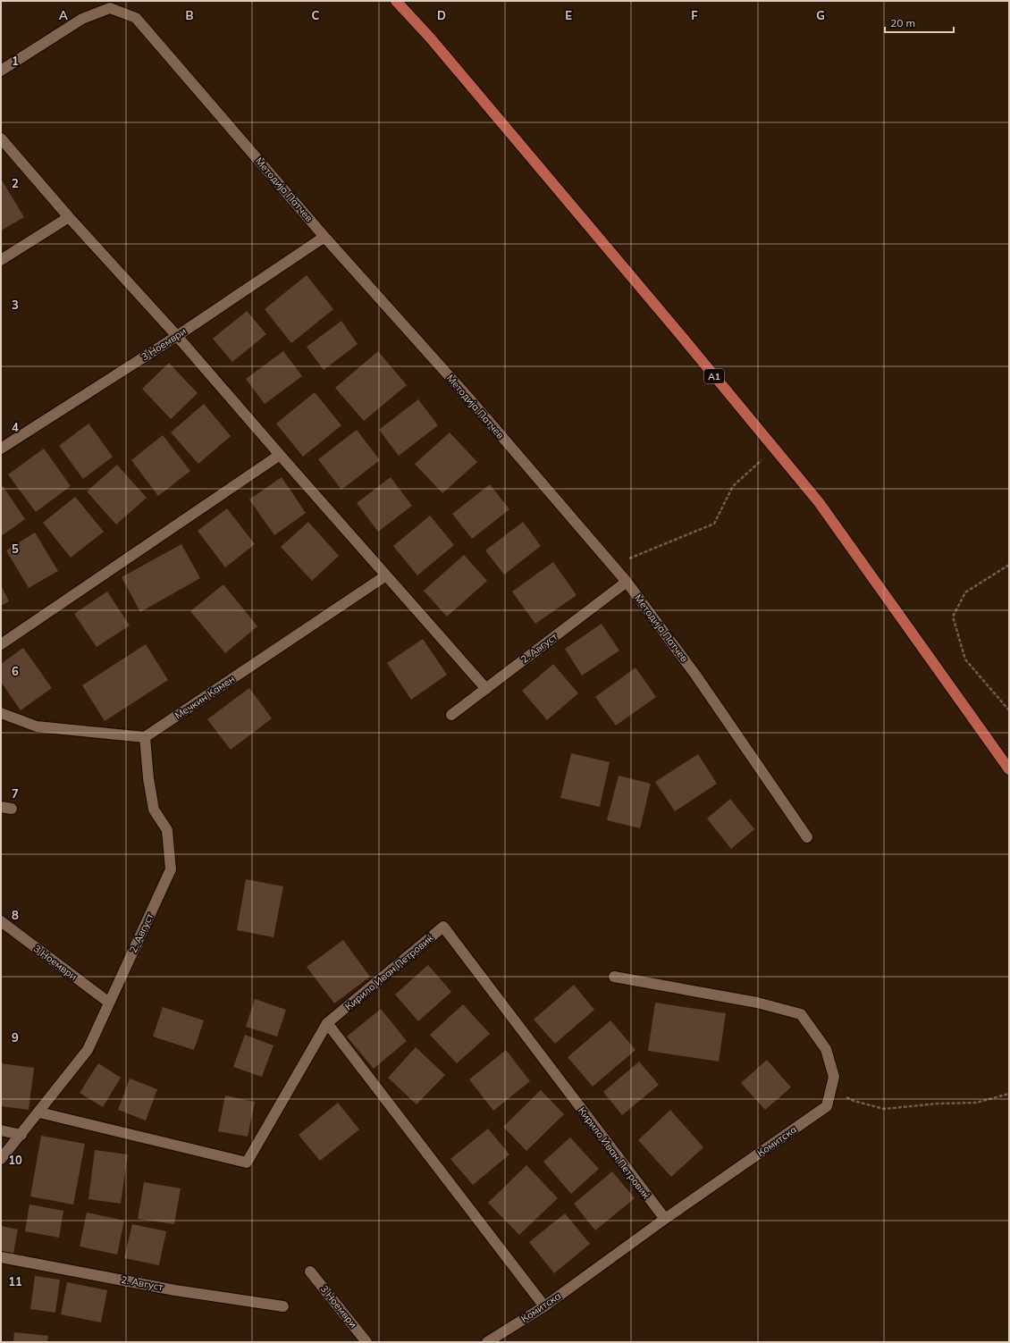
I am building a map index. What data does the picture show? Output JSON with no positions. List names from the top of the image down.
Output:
{
  "streets": {
    "main road": ["A1"],
    "street": [
      "Методиjа Патчев",
      "3 Ноември",
      "2. Август",
      "Мечкин Камен",
      "Кирило Иван Петровиќ",
      "Комитска"
    ]
  },
  "crossings": [
    ["Методиjа Патчев", "3 Ноември"],
    ["Методиjа Патчев", "2. Август"],
    ["3 Ноември", "2. Август"],
    ["2. Август", "Мечкин Камен"],
    ["Кирило Иван Петровиќ", "Комитска"]
  ],
  "scale_bar": "20 m",
  "grid": {
    "columns": [
      "A",
      "B",
      "C",
      "D",
      "E",
      "F",
      "G"
    ],
    "rows": [
      "1",
      "2",
      "3",
      "4",
      "5",
      "6",
      "7",
      "8",
      "9",
      "10",
      "11"
    ]
  }
}
